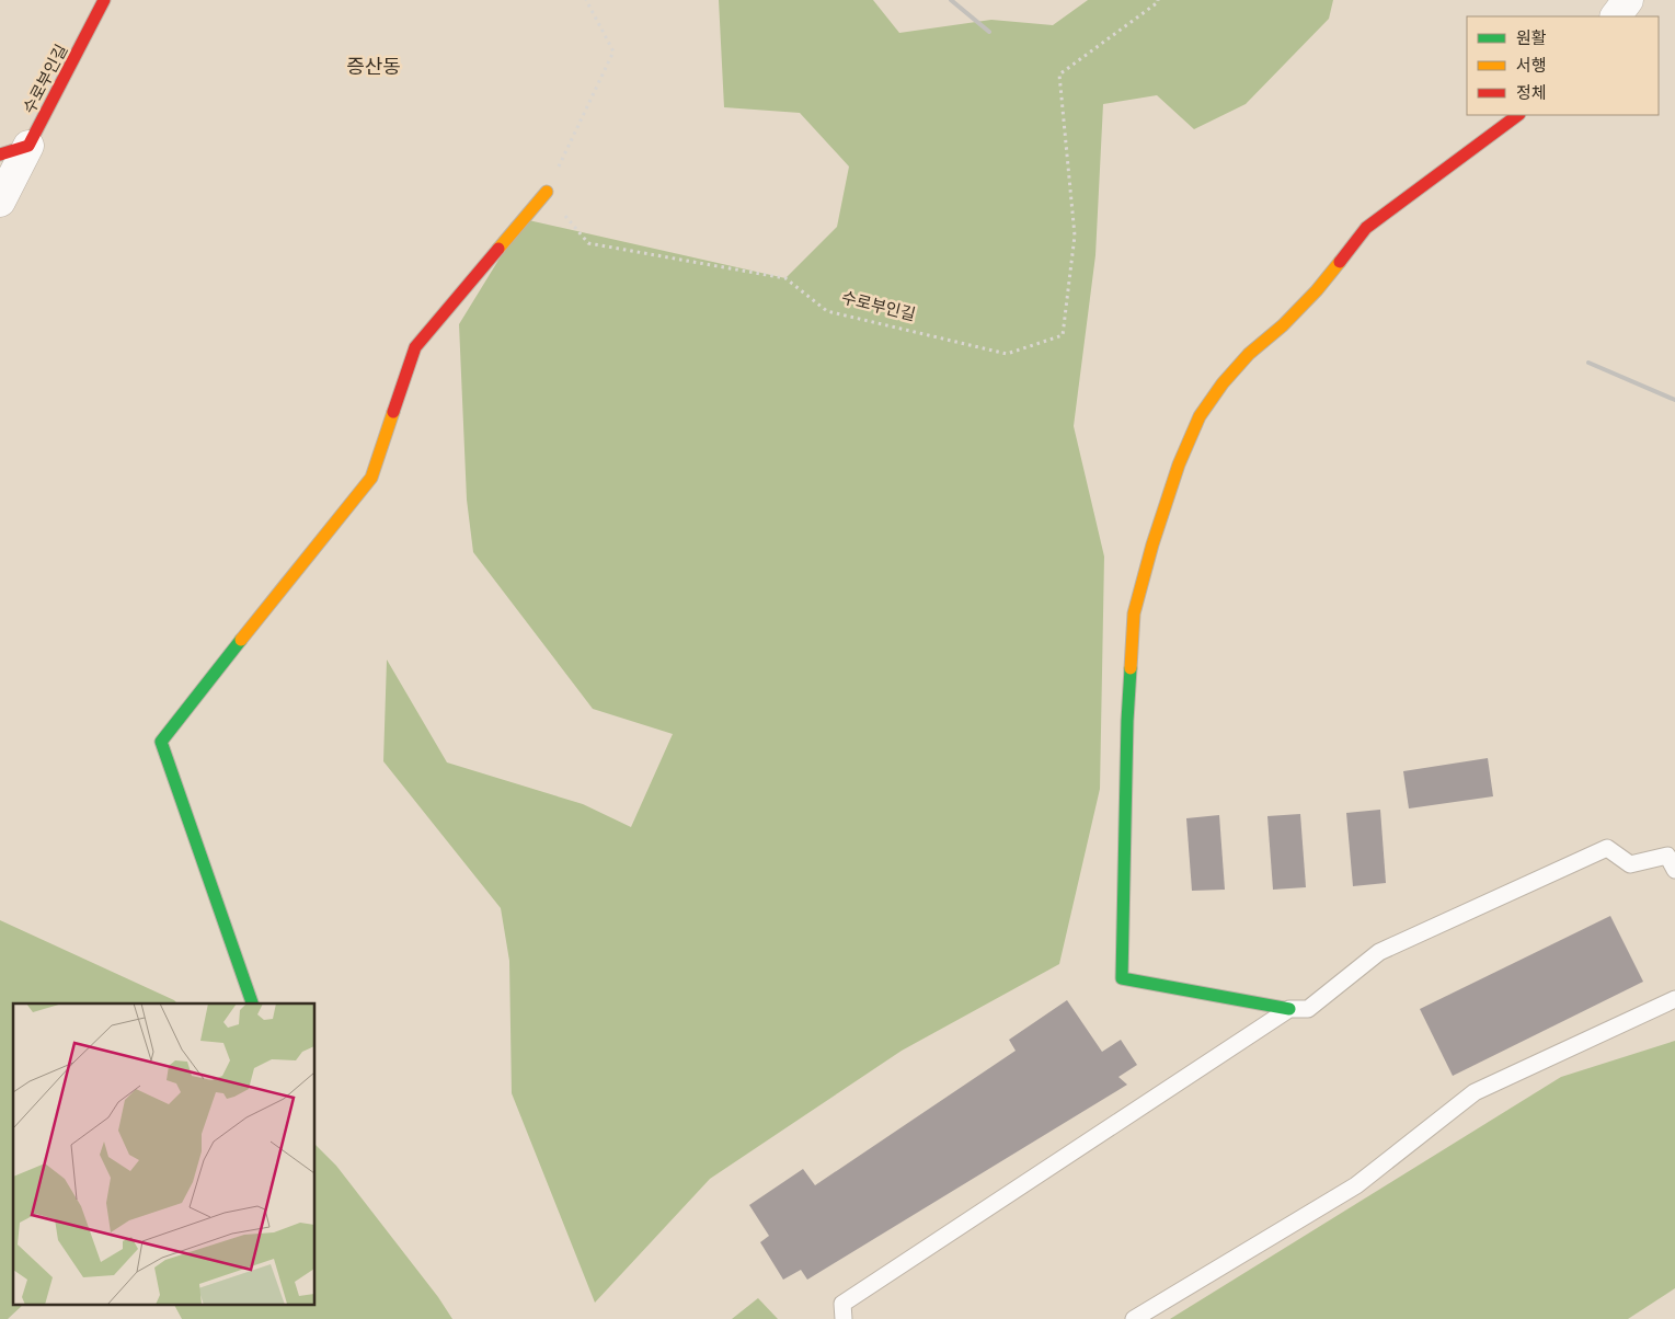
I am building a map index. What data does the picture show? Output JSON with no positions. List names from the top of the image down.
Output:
{
  "streets": {
    "street": ["수로부인길"]
  },
  "districts": ["증산동"],
  "legend": ["원활", "서행", "정체"]
}
